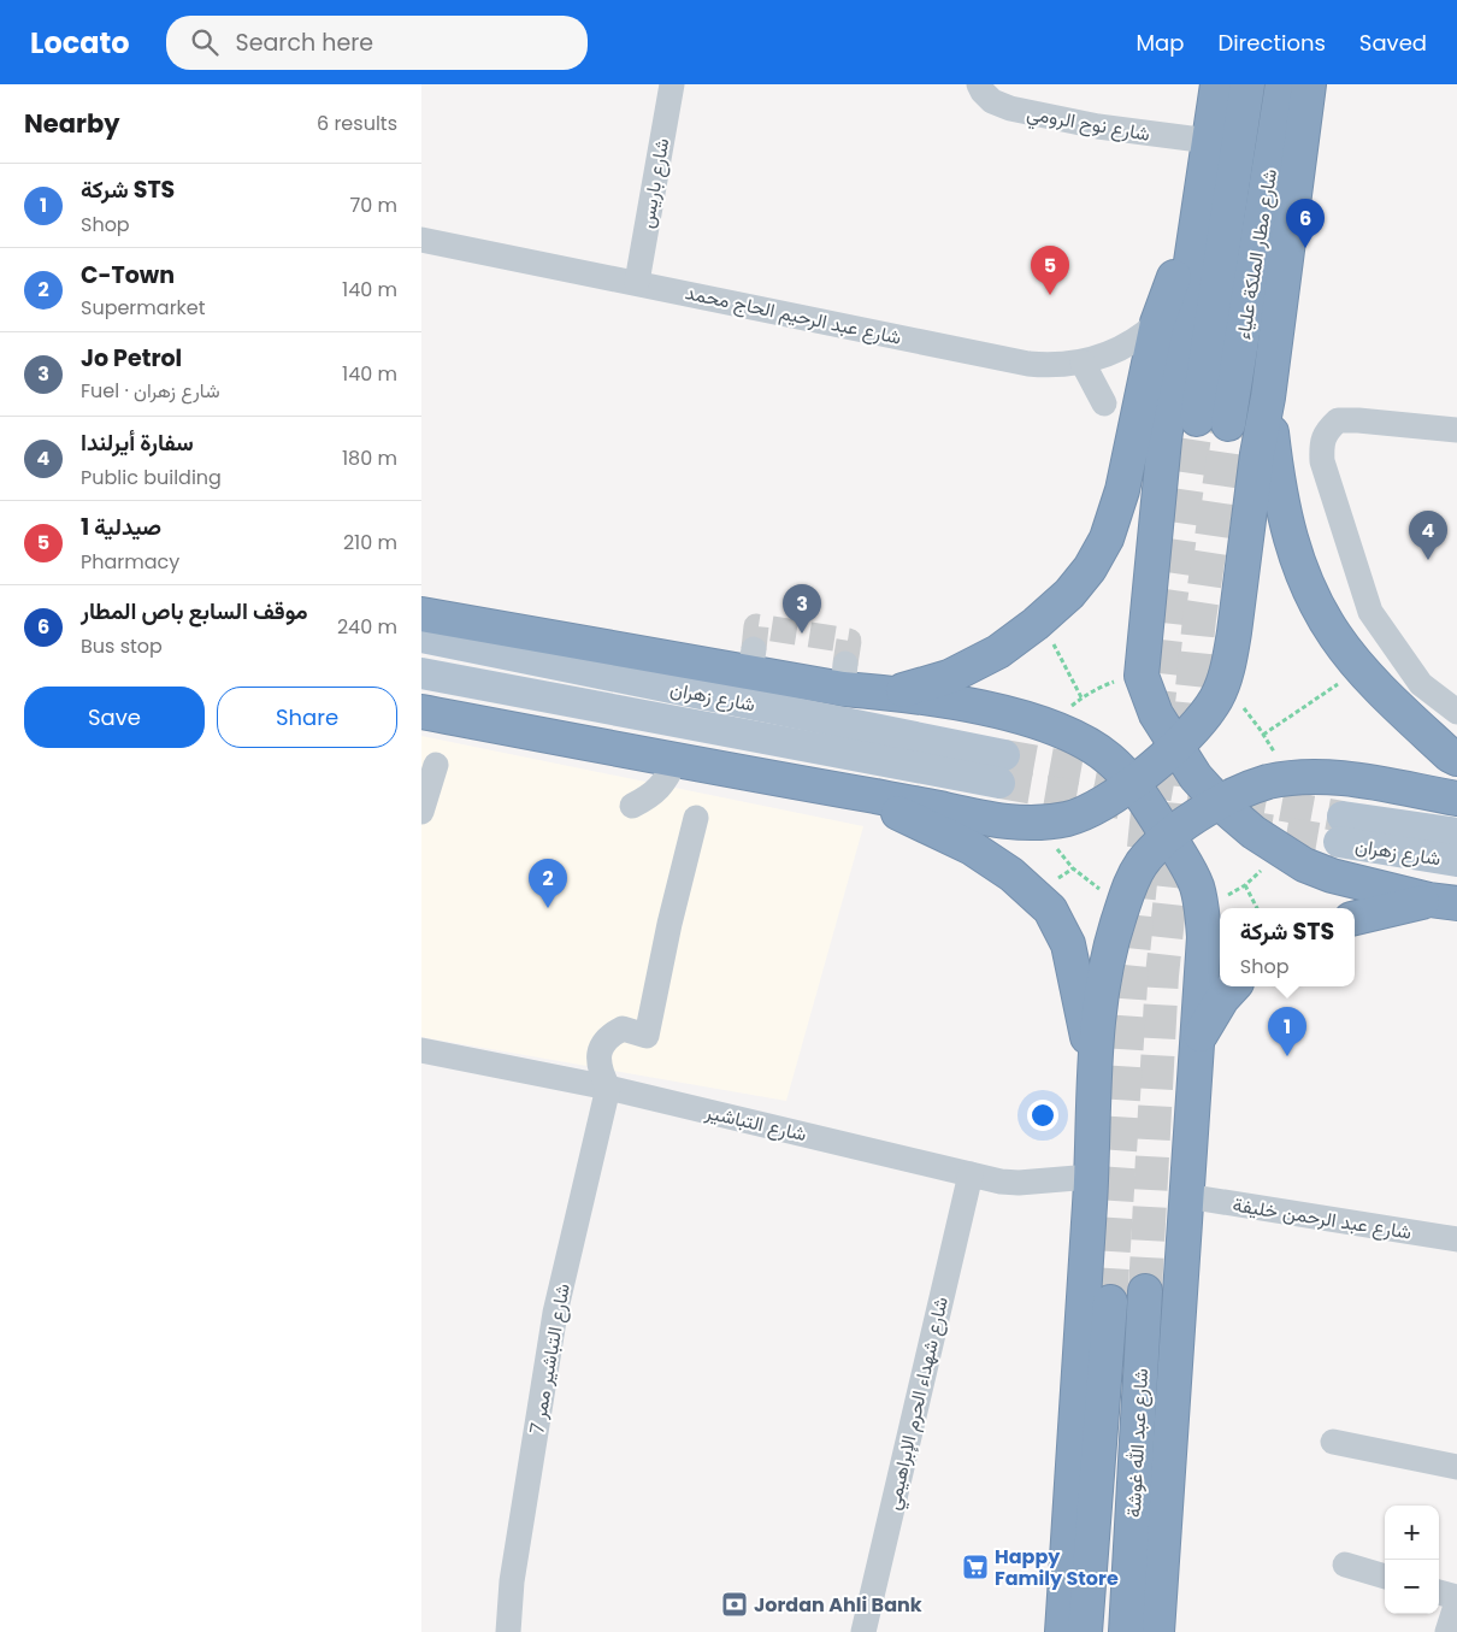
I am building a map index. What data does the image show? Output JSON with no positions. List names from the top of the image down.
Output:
{
  "streets": {
    "highway": ["شارع مطار الملكة علياء", "شارع عبد الله غوشة"],
    "main road": ["شارع زهران"],
    "street": [
      "شارع نوح الرومي",
      "شارع باريس",
      "شارع عبد الرحيم الحاج محمد",
      "شارع التباشير",
      "شارع عبد الرحمن خليفة",
      "شارع التباشير ممر 7",
      "شارع شهداء الحرم الإبراهيمي"
    ]
  },
  "crossings": [
    ["شارع باريس", "شارع عبد الرحيم الحاج محمد"],
    ["شارع التباشير", "شارع التباشير ممر 7"],
    ["شارع التباشير", "شارع شهداء الحرم الإبراهيمي"]
  ],
  "places": {
    "supermarket": ["Happy Family Store"],
    "bank": ["Jordan Ahli Bank"]
  },
  "page": {
    "header": "Locato",
    "search": "Search here",
    "nav": ["Map", "Directions", "Saved"],
    "heading": ["Nearby", "6 results"],
    "list": [
      {
        "mark": "1",
        "name": "شركة STS",
        "note": "Shop",
        "value": "70 m"
      },
      {
        "mark": "2",
        "name": "C-Town",
        "note": "Supermarket",
        "value": "140 m"
      },
      {
        "mark": "3",
        "name": "Jo Petrol",
        "note": "Fuel · شارع زهران",
        "value": "140 m"
      },
      {
        "mark": "4",
        "name": "سفارة أيرلندا",
        "note": "Public building",
        "value": "180 m"
      },
      {
        "mark": "5",
        "name": "صيدلية 1",
        "note": "Pharmacy",
        "value": "210 m"
      },
      {
        "mark": "6",
        "name": "موقف السابع باص المطار",
        "note": "Bus stop",
        "value": "240 m"
      }
    ],
    "pins": [
      "6",
      "5",
      "4",
      "3",
      "2",
      "1"
    ],
    "buttons": ["Save", "Share"],
    "popup": ["شركة STS", "Shop"],
    "map_buttons": ["+", "−"]
  }
}
